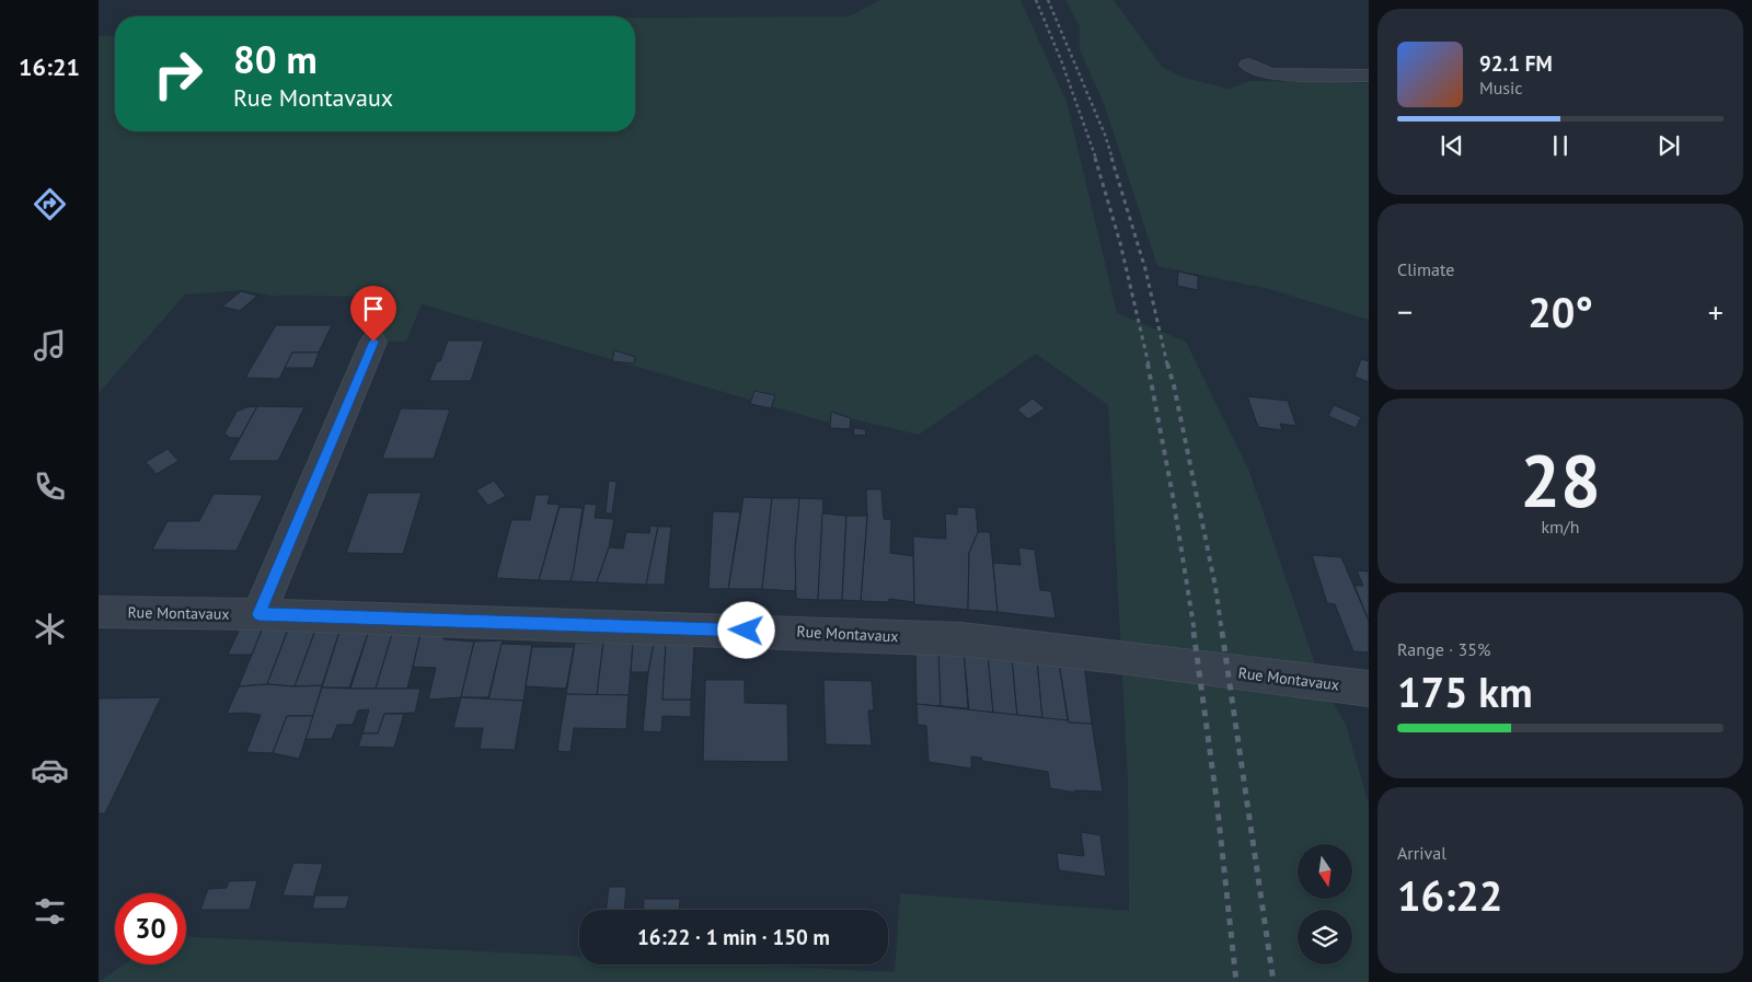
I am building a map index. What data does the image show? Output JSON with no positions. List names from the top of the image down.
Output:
{
  "streets": {
    "street": ["Rue Montavaux"]
  },
  "north": "bottom",
  "page": {
    "tabs": "16:21",
    "turn": ["80 m", "Rue Montavaux"],
    "song": ["92.1 FM", "Music"],
    "tile": [
      "Climate",
      ["28", "km/h"],
      ["Range · 35%", "175 km"],
      ["Arrival", "16:22"]
    ],
    "heat": ["−", "20°", "+"],
    "limit": "30",
    "trip": "16:22 · 1 min · 150 m"
  }
}
